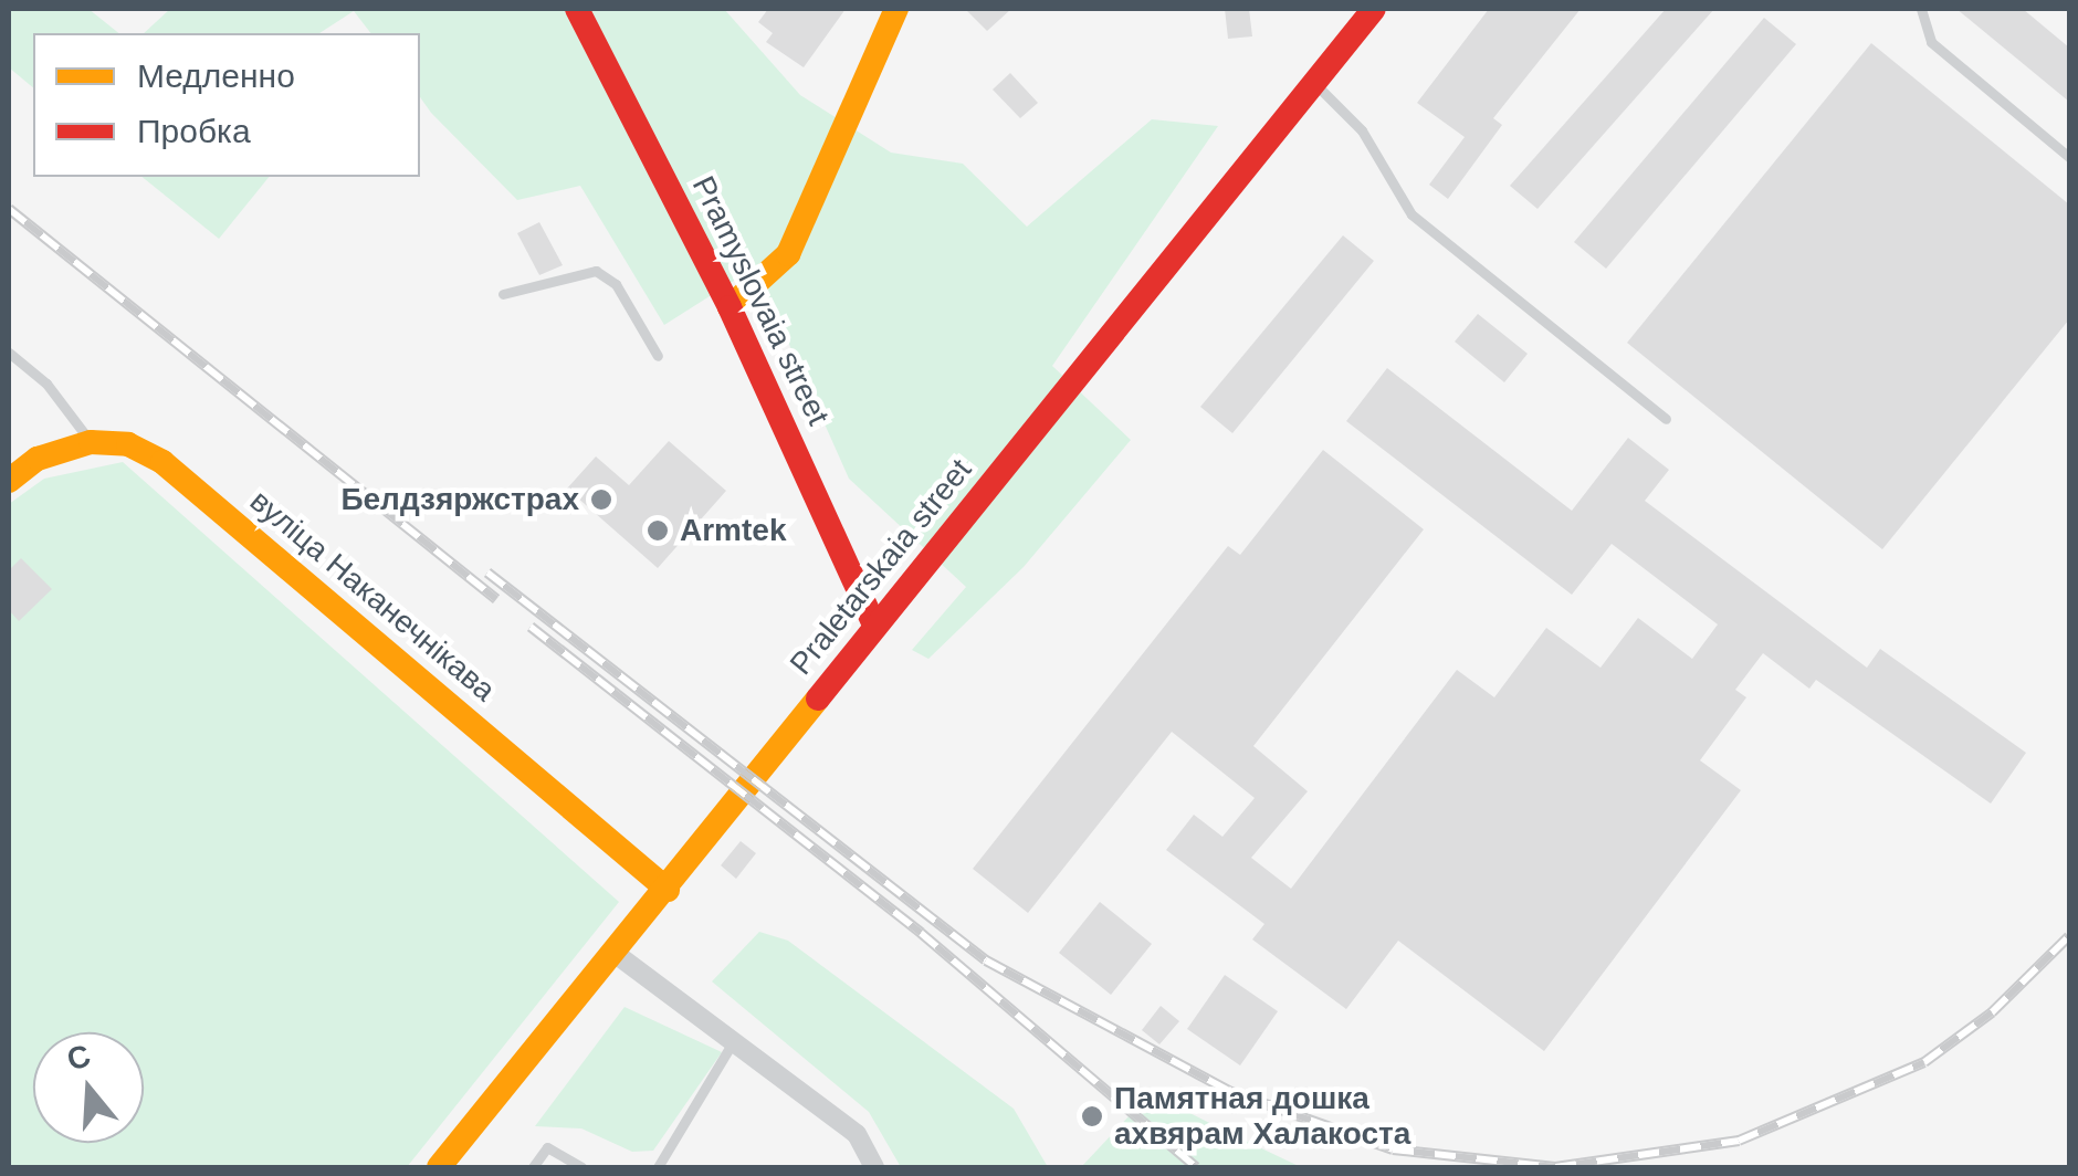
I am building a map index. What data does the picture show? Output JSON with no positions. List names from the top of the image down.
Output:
{
  "streets": {
    "main road": ["Pramyslovaia street", "Praletarskaia street", "вуліца Наканечнікава"]
  },
  "crossings": [
    ["Pramyslovaia street", "Praletarskaia street"],
    ["Praletarskaia street", "вуліца Наканечнікава"]
  ],
  "places": ["Белдзяржстрах", "Armtek", "Памятная дошка ахвярам Халакоста"],
  "legend": ["Медленно", "Пробка"],
  "north": "top"
}
